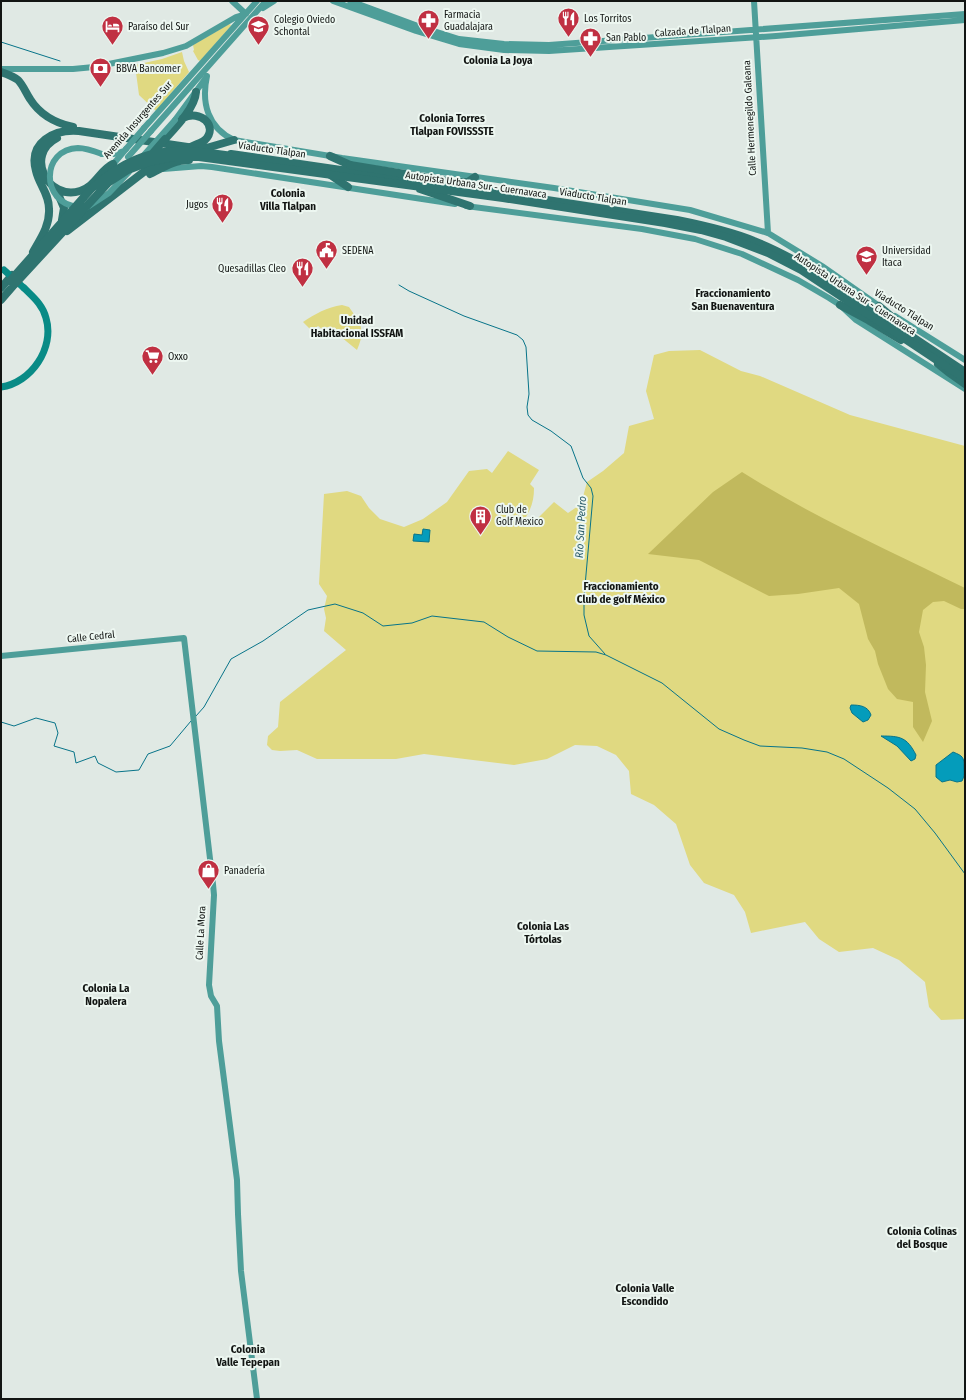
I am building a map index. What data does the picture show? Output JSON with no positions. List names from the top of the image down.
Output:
{
  "streets": {
    "highway": ["Viaducto Tlalpan", "Autopista Urbana Sur - Cuernavaca"],
    "main road": [
      "Calzada de Tlalpan",
      "Calle Hermenegildo Galeana",
      "Avenida Insurgentes Sur",
      "Calle Cedral",
      "Calle La Mora"
    ]
  },
  "crossings": [
    ["Calzada de Tlalpan", "Calle Hermenegildo Galeana"],
    ["Calle Hermenegildo Galeana", "Viaducto Tlalpan"],
    ["Viaducto Tlalpan", "Autopista Urbana Sur - Cuernavaca"],
    ["Calle Cedral", "Calle La Mora"]
  ],
  "districts": [
    "Colonia La Joya",
    "Colonia Torres Tlalpan FOVISSSTE",
    "Colonia Villa Tlalpan",
    "Fraccionamiento San Buenaventura",
    "Unidad Habitacional ISSFAM",
    "Fraccionamiento Club de golf México",
    "Colonia Las Tórtolas",
    "Colonia La Nopalera",
    "Colonia Colinas del Bosque",
    "Colonia Valle Escondido",
    "Colonia Valle Tepepan"
  ],
  "water": ["Río San Pedro"],
  "places": {
    "restaurant": ["Los Torritos", "Jugos", "Quesadillas Cleo"],
    "pharmacy": ["Farmacia Guadalajara", "San Pablo"],
    "school or university": ["Colegio Oviedo Schontal", "Universidad Itaca"],
    "hotel": ["Paraíso del Sur"],
    "bank": ["BBVA Bancomer"],
    "public building": ["SEDENA"],
    "supermarket": ["Oxxo"],
    "building": ["Club de Golf Mexico"],
    "shop": ["Panadería"]
  }
}
